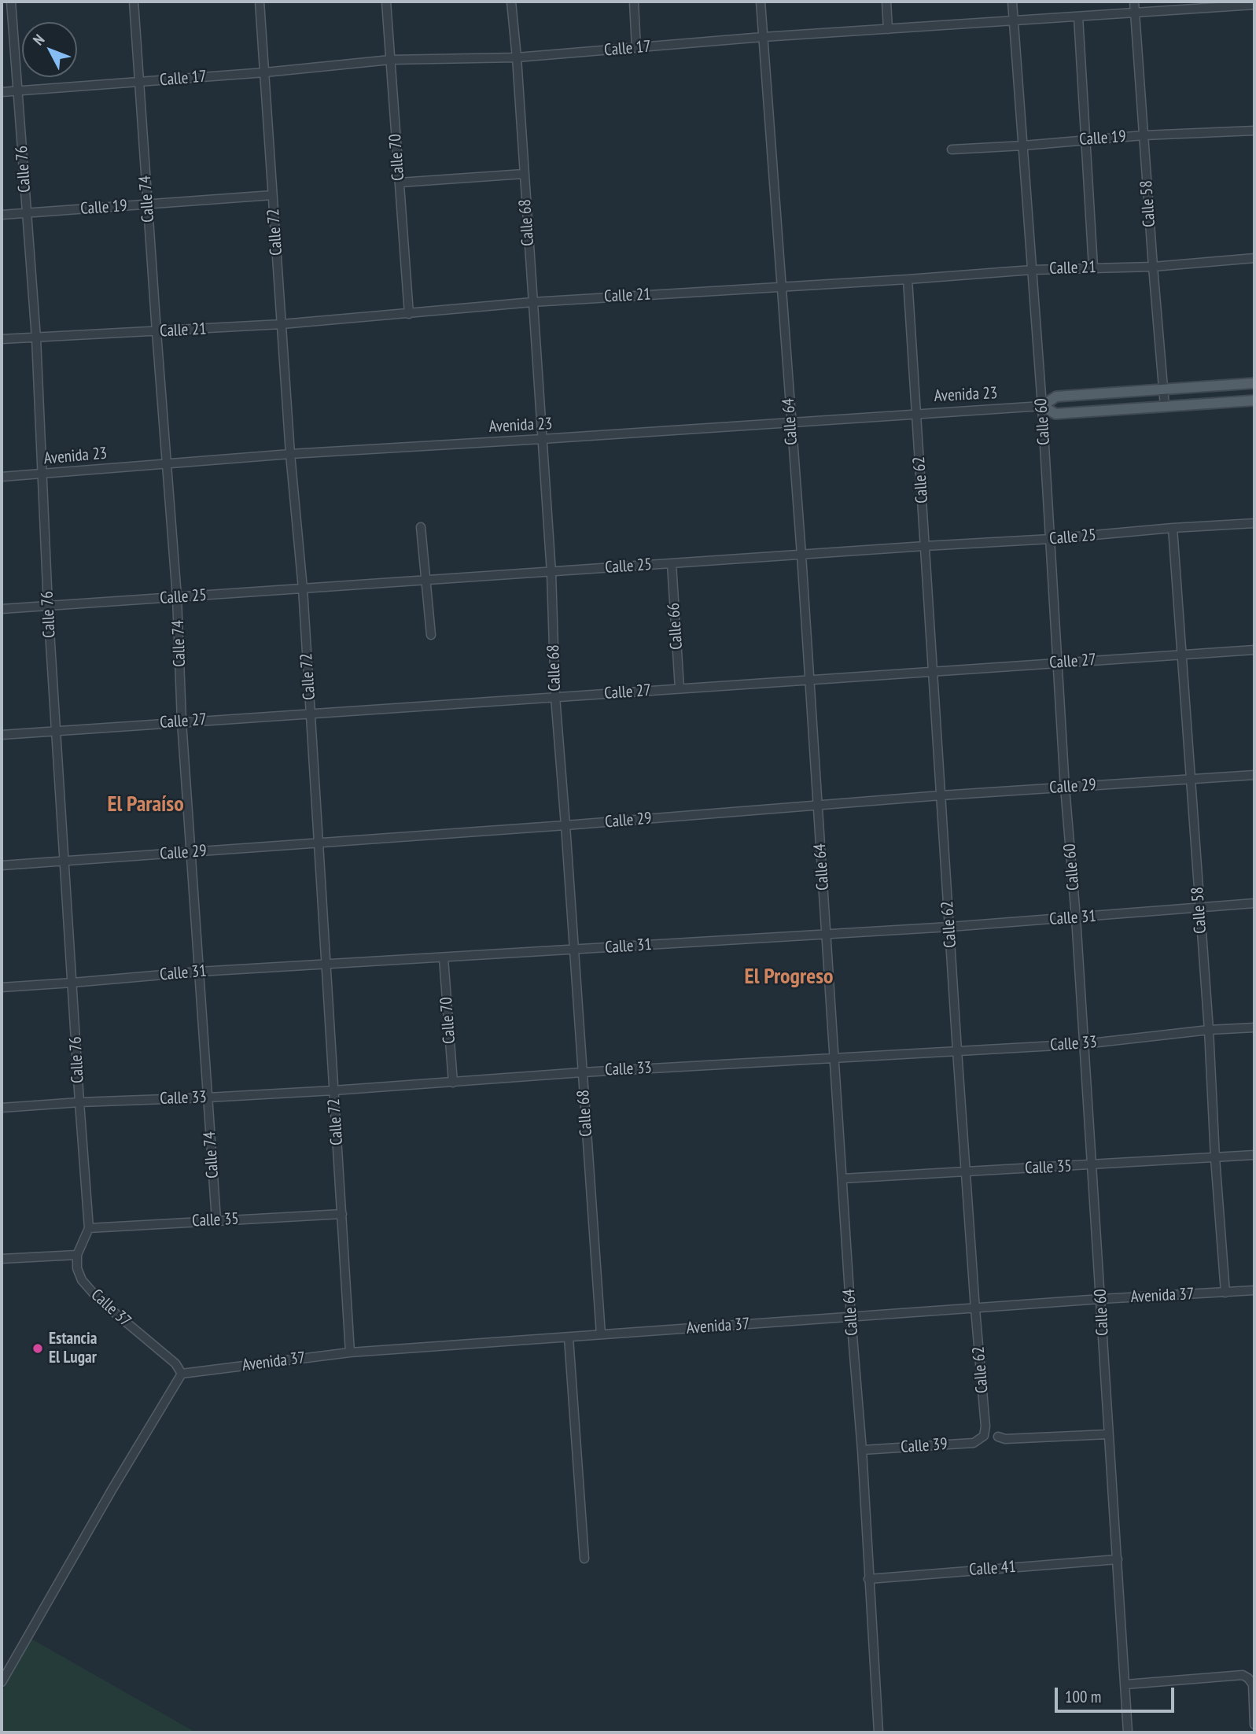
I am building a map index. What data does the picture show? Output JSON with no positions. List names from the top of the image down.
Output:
{
  "streets": {
    "main road": ["Avenida 23"],
    "street": [
      "Calle 17",
      "Calle 19",
      "Calle 70",
      "Calle 76",
      "Calle 74",
      "Calle 58",
      "Calle 68",
      "Calle 72",
      "Calle 21",
      "Calle 64",
      "Calle 60",
      "Calle 62",
      "Calle 25",
      "Calle 66",
      "Calle 27",
      "Calle 29",
      "Calle 31",
      "Calle 33",
      "Calle 35",
      "Avenida 37",
      "Calle 37",
      "Calle 39",
      "Calle 41"
    ]
  },
  "crossings": [
    ["Calle 17", "Calle 70"],
    ["Calle 17", "Calle 76"],
    ["Calle 17", "Calle 74"],
    ["Calle 17", "Calle 58"],
    ["Calle 17", "Calle 68"],
    ["Calle 17", "Calle 72"],
    ["Calle 17", "Calle 64"],
    ["Calle 17", "Calle 60"],
    ["Calle 19", "Calle 76"],
    ["Calle 19", "Calle 74"],
    ["Calle 19", "Calle 58"],
    ["Calle 19", "Calle 72"],
    ["Calle 19", "Calle 60"],
    ["Calle 70", "Calle 21"],
    ["Calle 70", "Calle 31"],
    ["Calle 70", "Calle 33"],
    ["Calle 76", "Calle 21"],
    ["Calle 76", "Avenida 23"],
    ["Calle 76", "Calle 25"],
    ["Calle 76", "Calle 27"],
    ["Calle 76", "Calle 29"],
    ["Calle 76", "Calle 31"],
    ["Calle 76", "Calle 33"],
    ["Calle 76", "Calle 35"],
    ["Calle 74", "Calle 21"],
    ["Calle 74", "Avenida 23"],
    ["Calle 74", "Calle 25"],
    ["Calle 74", "Calle 27"],
    ["Calle 74", "Calle 29"],
    ["Calle 74", "Calle 31"],
    ["Calle 74", "Calle 33"],
    ["Calle 74", "Calle 35"],
    ["Calle 58", "Calle 21"],
    ["Calle 58", "Avenida 23"],
    ["Calle 58", "Calle 25"],
    ["Calle 58", "Calle 27"],
    ["Calle 58", "Calle 29"],
    ["Calle 58", "Calle 31"],
    ["Calle 58", "Calle 33"],
    ["Calle 58", "Calle 35"],
    ["Calle 58", "Avenida 37"],
    ["Calle 68", "Calle 21"],
    ["Calle 68", "Avenida 23"],
    ["Calle 68", "Calle 25"],
    ["Calle 68", "Calle 27"],
    ["Calle 68", "Calle 29"],
    ["Calle 68", "Calle 31"],
    ["Calle 68", "Calle 33"],
    ["Calle 68", "Avenida 37"],
    ["Calle 72", "Calle 21"],
    ["Calle 72", "Avenida 23"],
    ["Calle 72", "Calle 25"],
    ["Calle 72", "Calle 27"],
    ["Calle 72", "Calle 29"],
    ["Calle 72", "Calle 31"],
    ["Calle 72", "Calle 33"],
    ["Calle 72", "Calle 35"],
    ["Calle 72", "Avenida 37"],
    ["Calle 21", "Calle 64"],
    ["Calle 21", "Calle 60"],
    ["Calle 21", "Calle 62"],
    ["Avenida 23", "Calle 64"],
    ["Avenida 23", "Calle 60"],
    ["Avenida 23", "Calle 62"],
    ["Calle 64", "Calle 25"],
    ["Calle 64", "Calle 27"],
    ["Calle 64", "Calle 29"],
    ["Calle 64", "Calle 31"],
    ["Calle 64", "Calle 33"],
    ["Calle 64", "Calle 35"],
    ["Calle 64", "Avenida 37"],
    ["Calle 64", "Calle 39"],
    ["Calle 64", "Calle 41"],
    ["Calle 60", "Calle 25"],
    ["Calle 60", "Calle 27"],
    ["Calle 60", "Calle 29"],
    ["Calle 60", "Calle 31"],
    ["Calle 60", "Calle 33"],
    ["Calle 60", "Calle 35"],
    ["Calle 60", "Avenida 37"],
    ["Calle 60", "Calle 41"],
    ["Calle 62", "Calle 25"],
    ["Calle 62", "Calle 27"],
    ["Calle 62", "Calle 29"],
    ["Calle 62", "Calle 31"],
    ["Calle 62", "Calle 33"],
    ["Calle 62", "Calle 35"],
    ["Calle 62", "Avenida 37"],
    ["Calle 62", "Calle 39"],
    ["Calle 25", "Calle 66"],
    ["Calle 66", "Calle 27"],
    ["Avenida 37", "Calle 37"]
  ],
  "districts": ["El Paraíso", "El Progreso"],
  "places": ["Estancia El Lugar"],
  "scale_bar": "100 m",
  "north": "top left"
}
